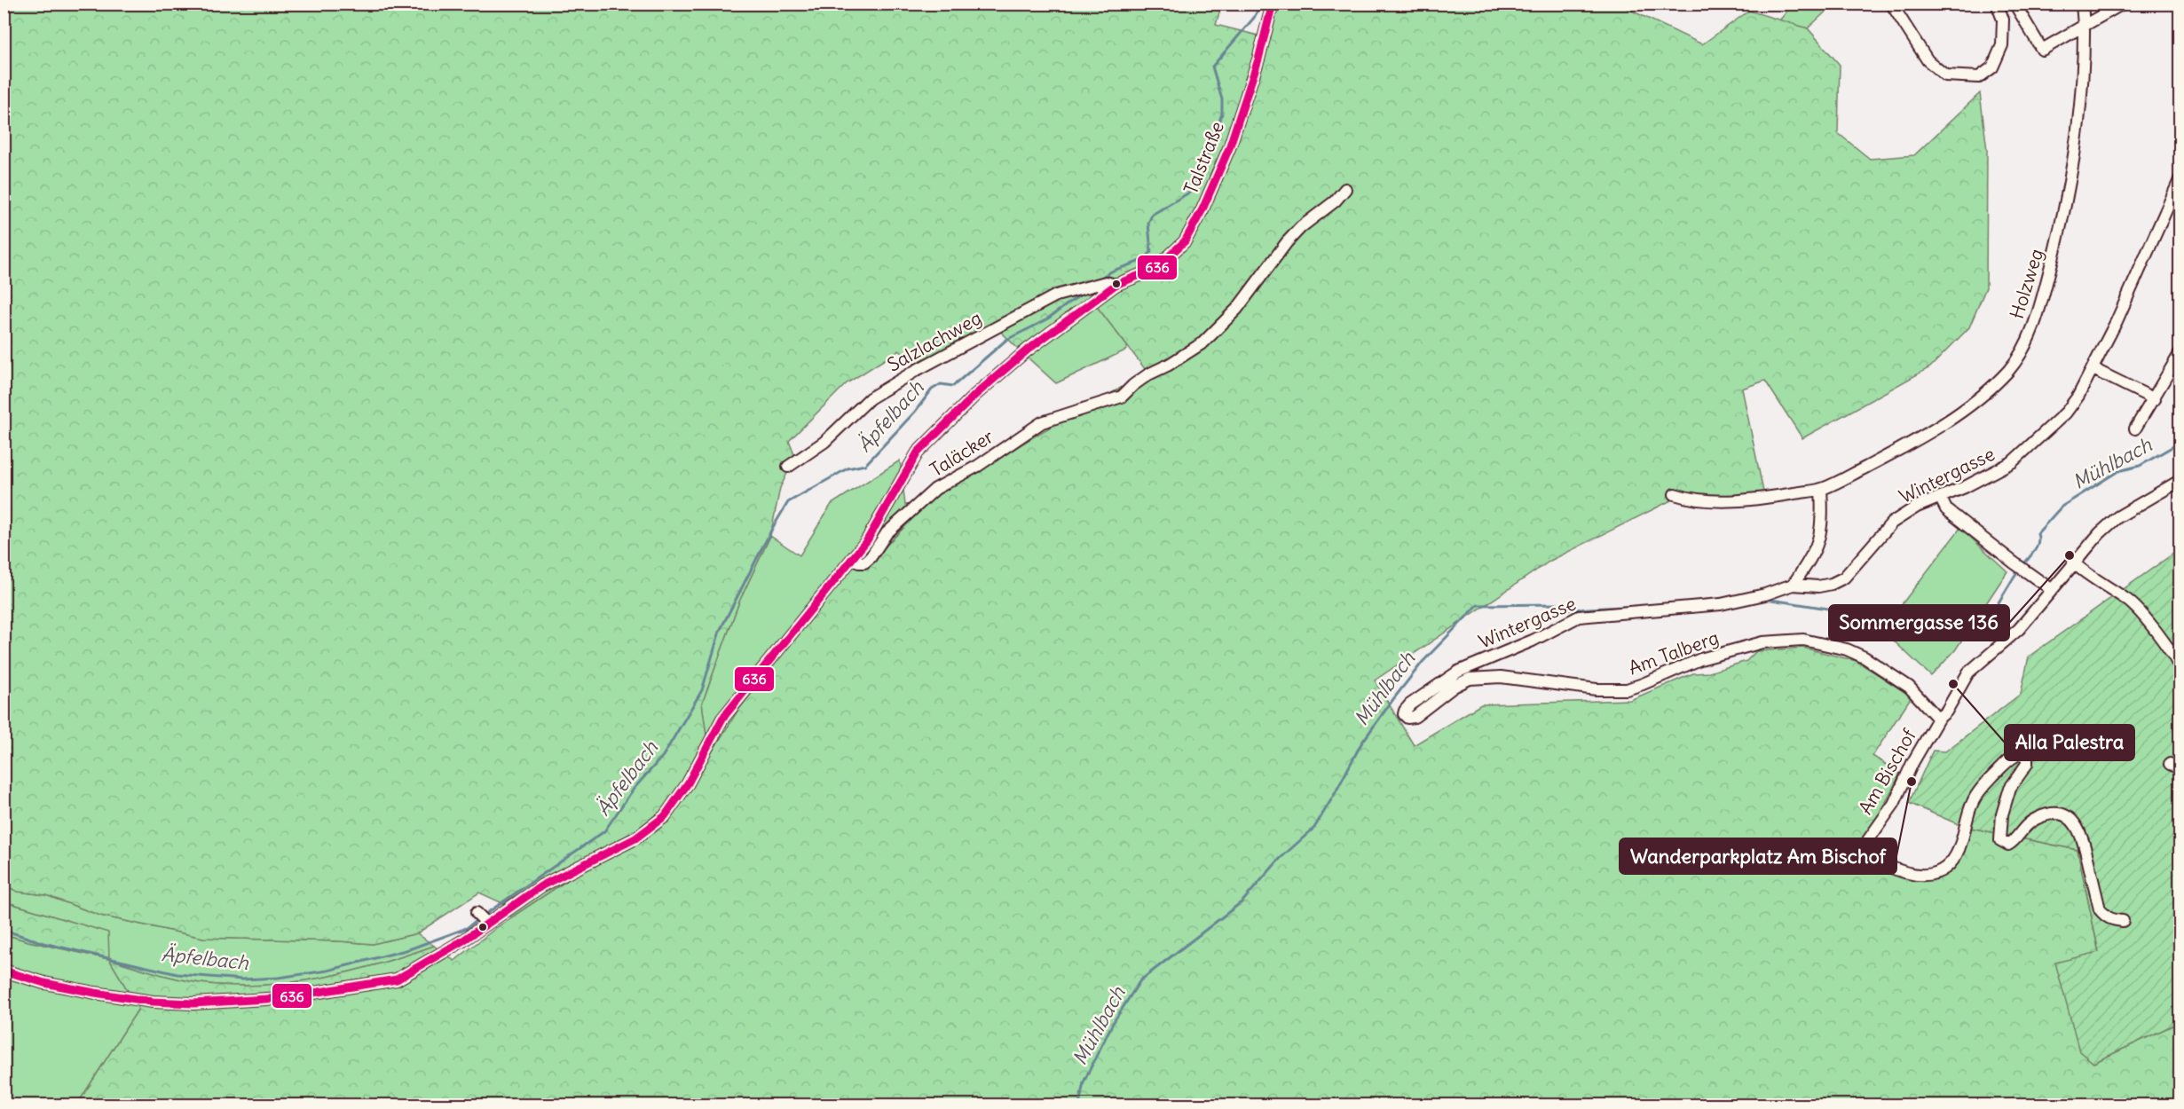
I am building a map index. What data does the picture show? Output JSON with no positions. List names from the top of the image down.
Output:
{
  "streets": {
    "street": [
      "Talstraße",
      "Holzweg",
      "Salzlachweg",
      "Taläcker",
      "Wintergasse",
      "Am Talberg",
      "Am Bischof"
    ]
  },
  "crossings": [
    ["Talstraße", "Salzlachweg"],
    ["Talstraße", "Taläcker"],
    ["Salzlachweg", "Taläcker"],
    ["Wintergasse", "Am Talberg"],
    ["Am Talberg", "Am Bischof"]
  ],
  "water": ["Äpfelbach", "Mühlbach"],
  "places": ["Sommergasse 136", "Alla Palestra", "Wanderparkplatz Am Bischof"],
  "lines": ["transit line 636"]
}
